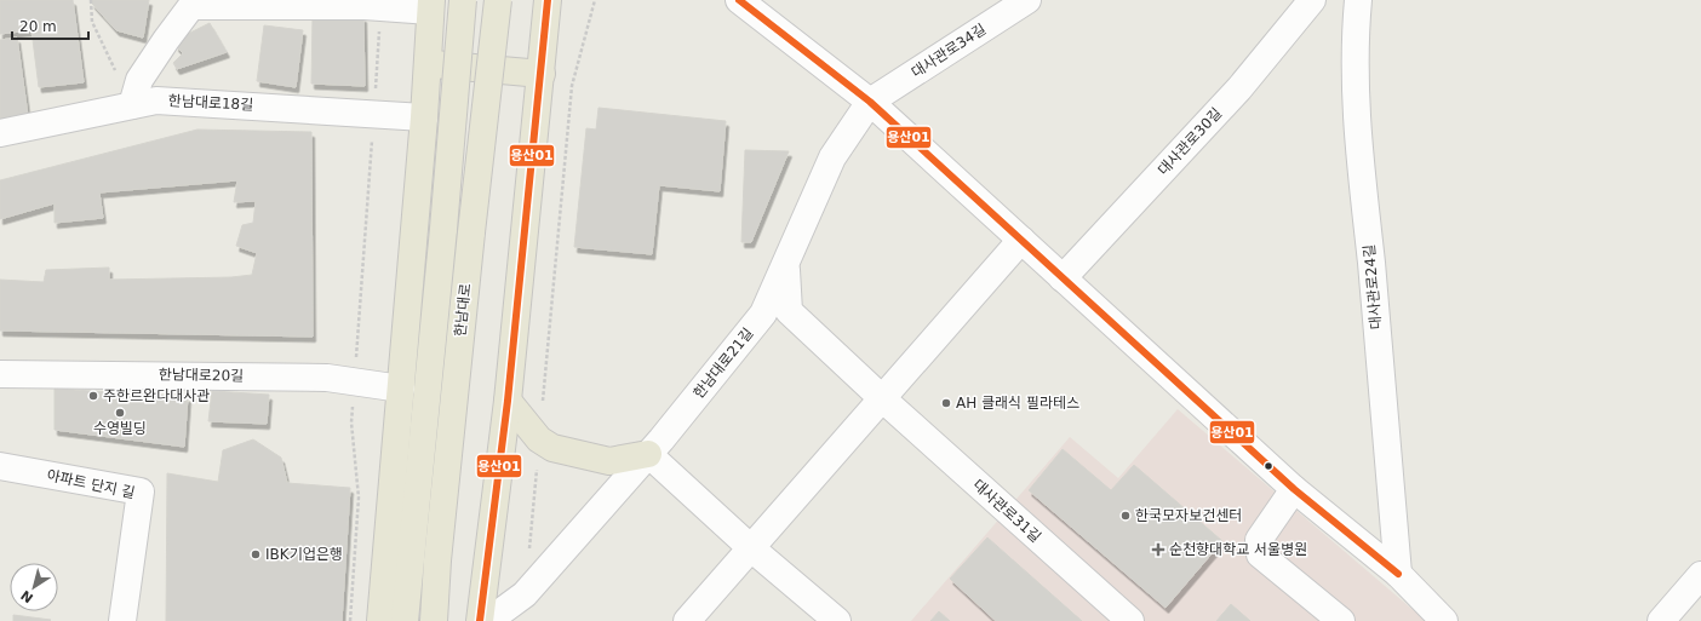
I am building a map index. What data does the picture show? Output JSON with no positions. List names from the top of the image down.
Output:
{
  "streets": {
    "main road": ["한남대로"],
    "street": [
      "대사관로34길",
      "한남대로18길",
      "대사관로30길",
      "대사관로24길",
      "한남대로21길",
      "한남대로20길",
      "아파트 단지 길",
      "대사관로31길"
    ]
  },
  "crossings": [
    ["대사관로34길", "한남대로21길"],
    ["한남대로21길", "대사관로31길"]
  ],
  "places": {
    "other": [
      "주한르완다대사관",
      "AH 클래식 필라테스",
      "수영빌딩",
      "한국모자보건센터",
      "IBK기업은행"
    ],
    "health": ["순천향대학교 서울병원"]
  },
  "lines": ["transit line 용산01"],
  "scale_bar": "20 m",
  "north": "bottom left"
}
